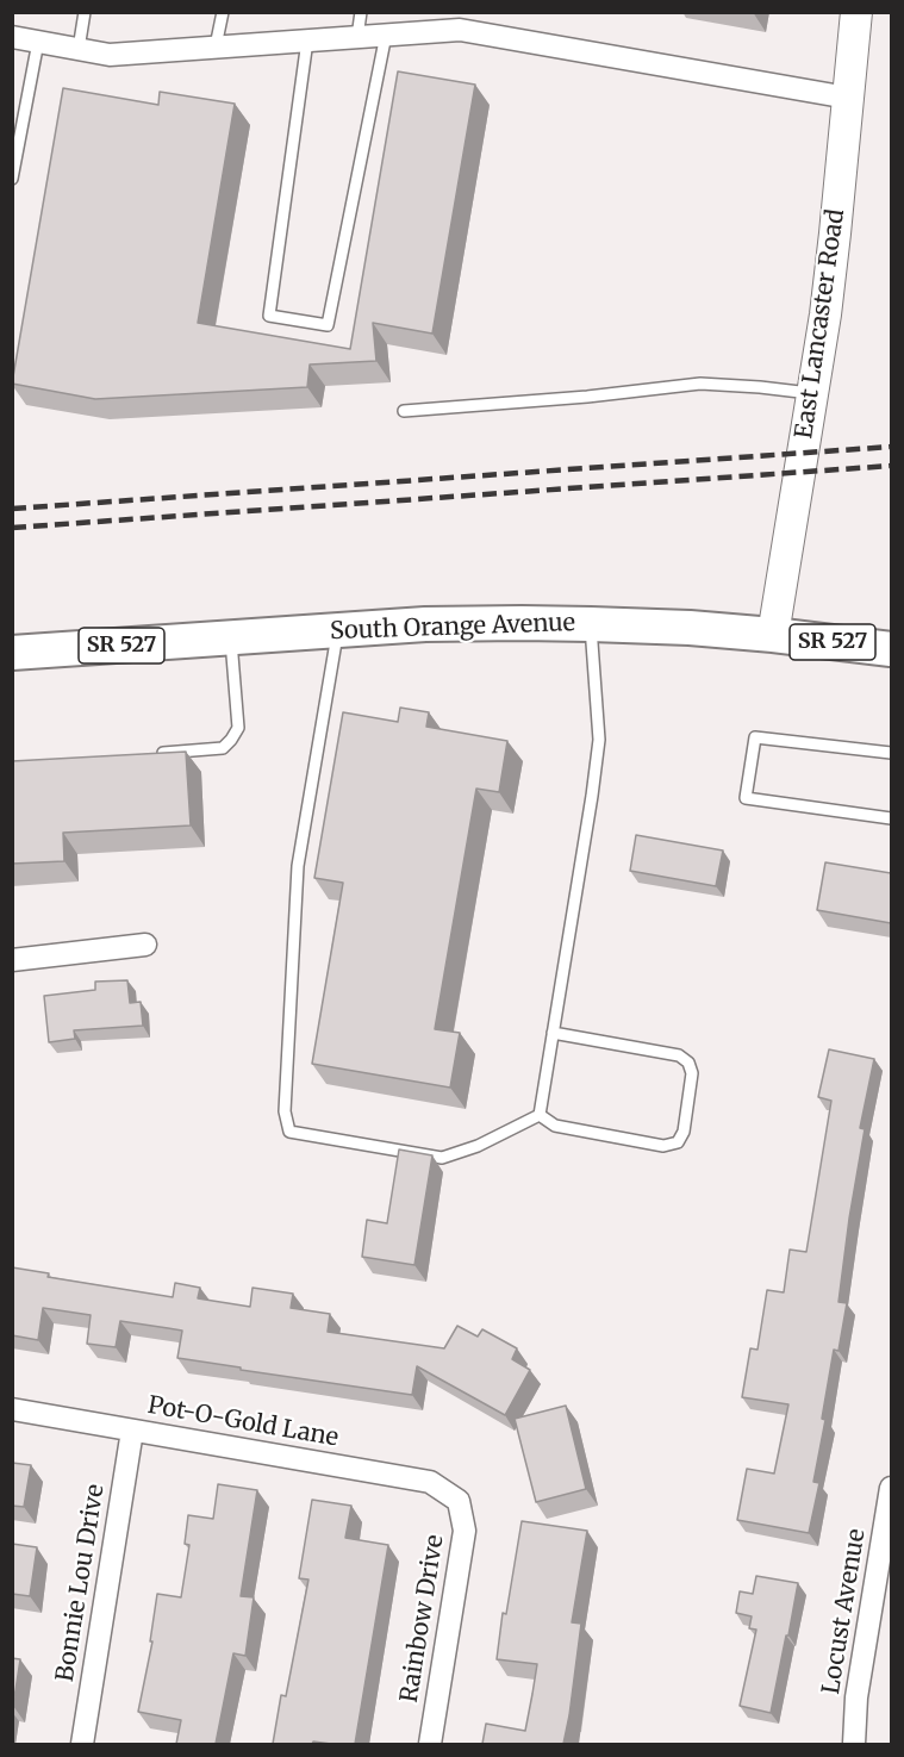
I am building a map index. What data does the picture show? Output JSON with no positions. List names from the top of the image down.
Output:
{
  "streets": {
    "main road": ["South Orange Avenue", "SR 527"],
    "street": [
      "East Lancaster Road",
      "Pot-O-Gold Lane",
      "Bonnie Lou Drive",
      "Locust Avenue",
      "Rainbow Drive"
    ]
  },
  "crossings": [
    ["East Lancaster Road", "South Orange Avenue"],
    ["Pot-O-Gold Lane", "Bonnie Lou Drive"],
    ["Pot-O-Gold Lane", "Rainbow Drive"]
  ]
}
